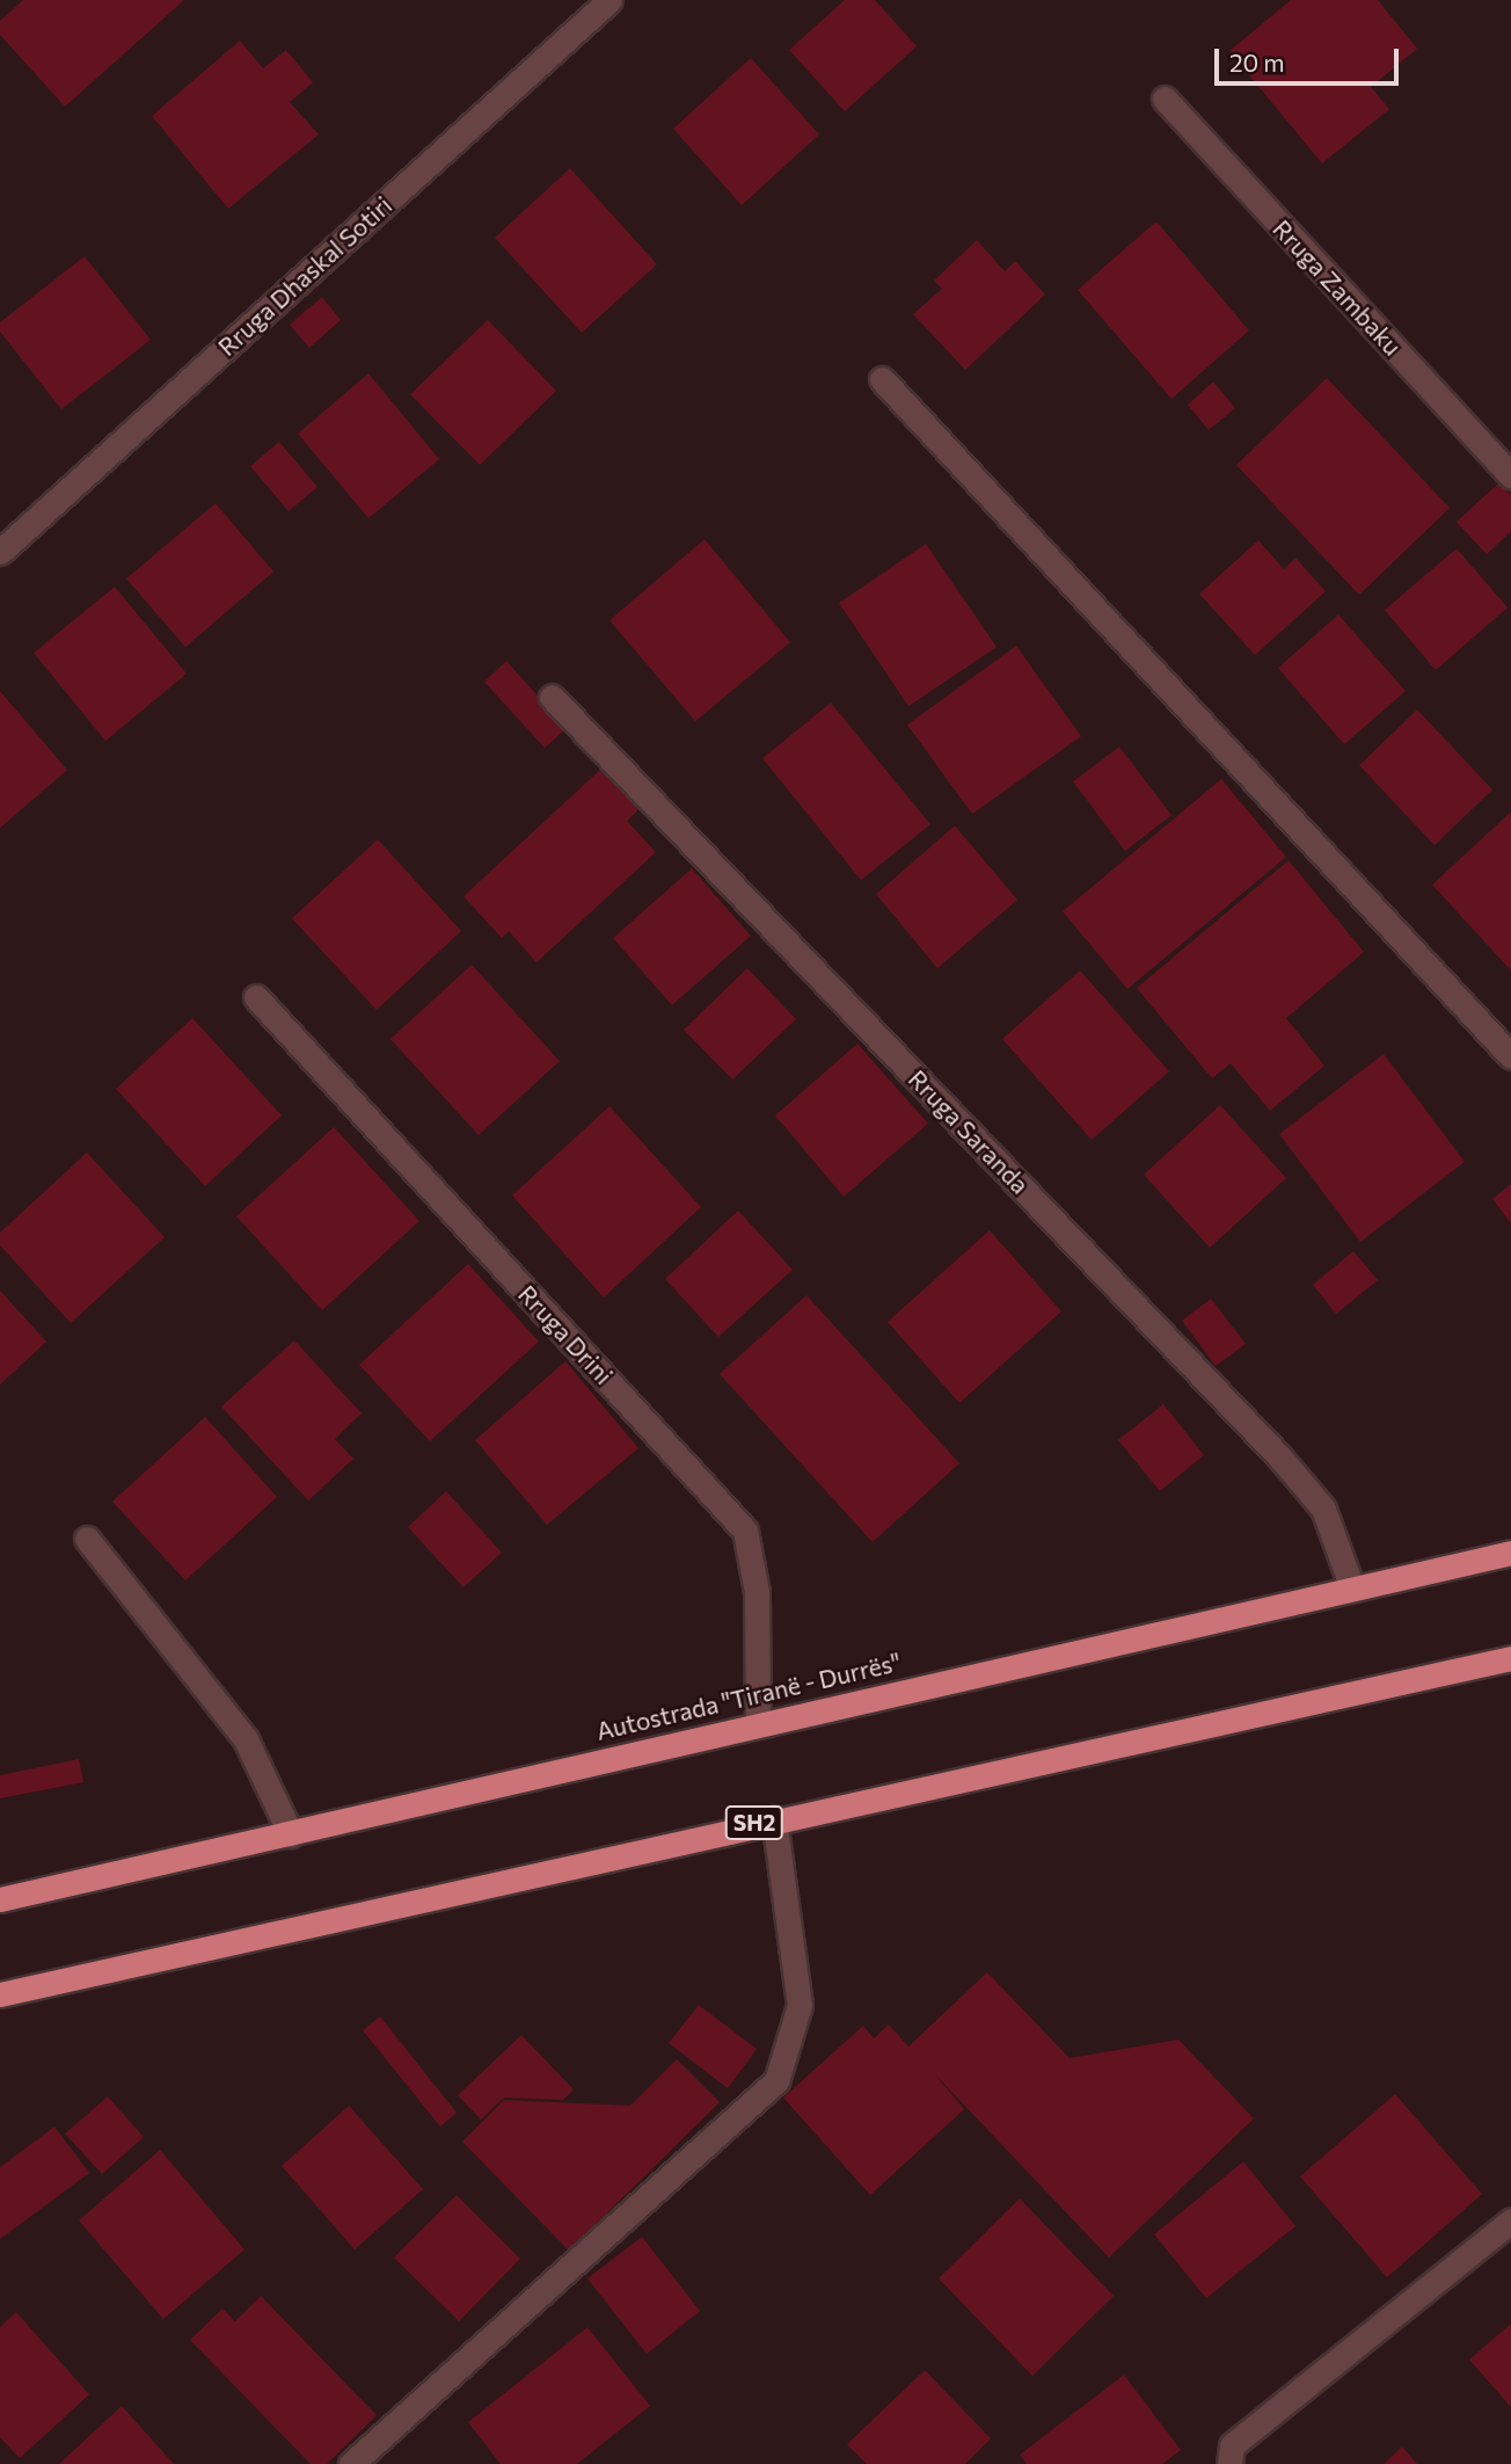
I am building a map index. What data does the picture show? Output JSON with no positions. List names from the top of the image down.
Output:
{
  "streets": {
    "highway": ["Autostrada \"Tiranë - Durrës\"", "SH2"],
    "street": [
      "Rruga Dhaskal Sotiri",
      "Rruga Zambaku",
      "Rruga Saranda",
      "Rruga Drini"
    ]
  },
  "crossings": [
    ["Rruga Saranda", "Autostrada \"Tiranë - Durrës\""],
    ["Rruga Drini", "Autostrada \"Tiranë - Durrës\""]
  ],
  "scale_bar": "20 m"
}
